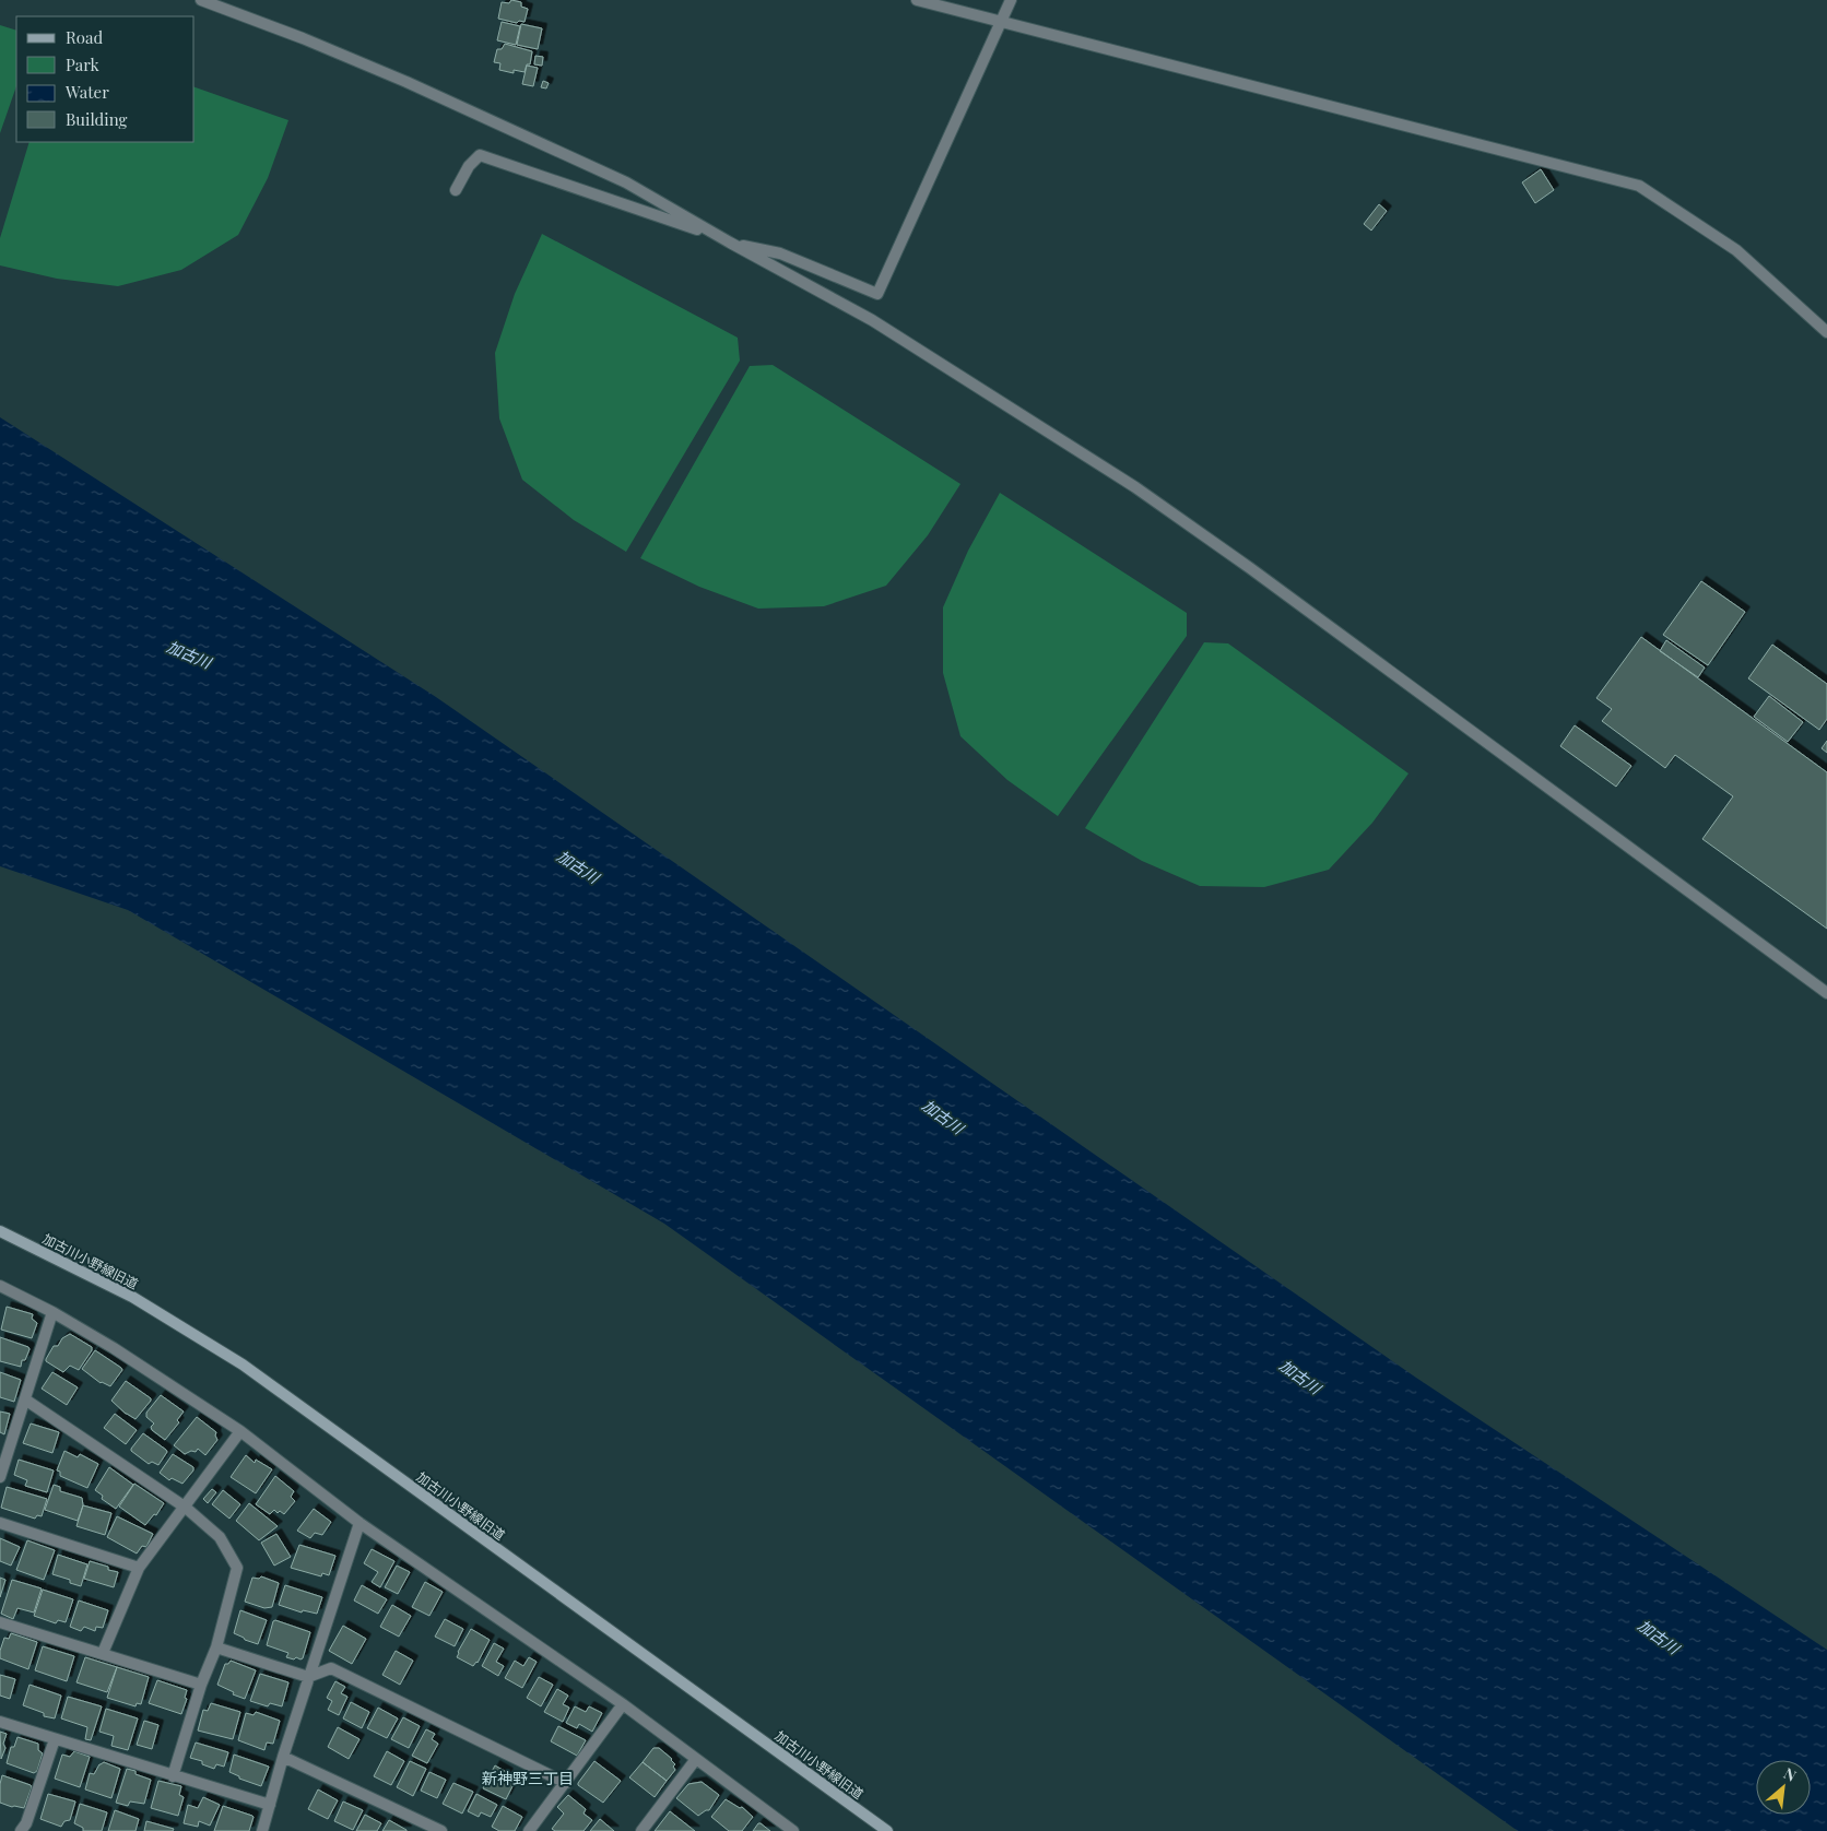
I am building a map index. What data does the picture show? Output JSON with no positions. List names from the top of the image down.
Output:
{
  "streets": {
    "street": ["加古川小野線旧道"]
  },
  "districts": ["新神野三丁目"],
  "water": ["加古川"],
  "legend": [
    "Road",
    "Park",
    "Water",
    "Building"
  ],
  "north": "top right"
}
